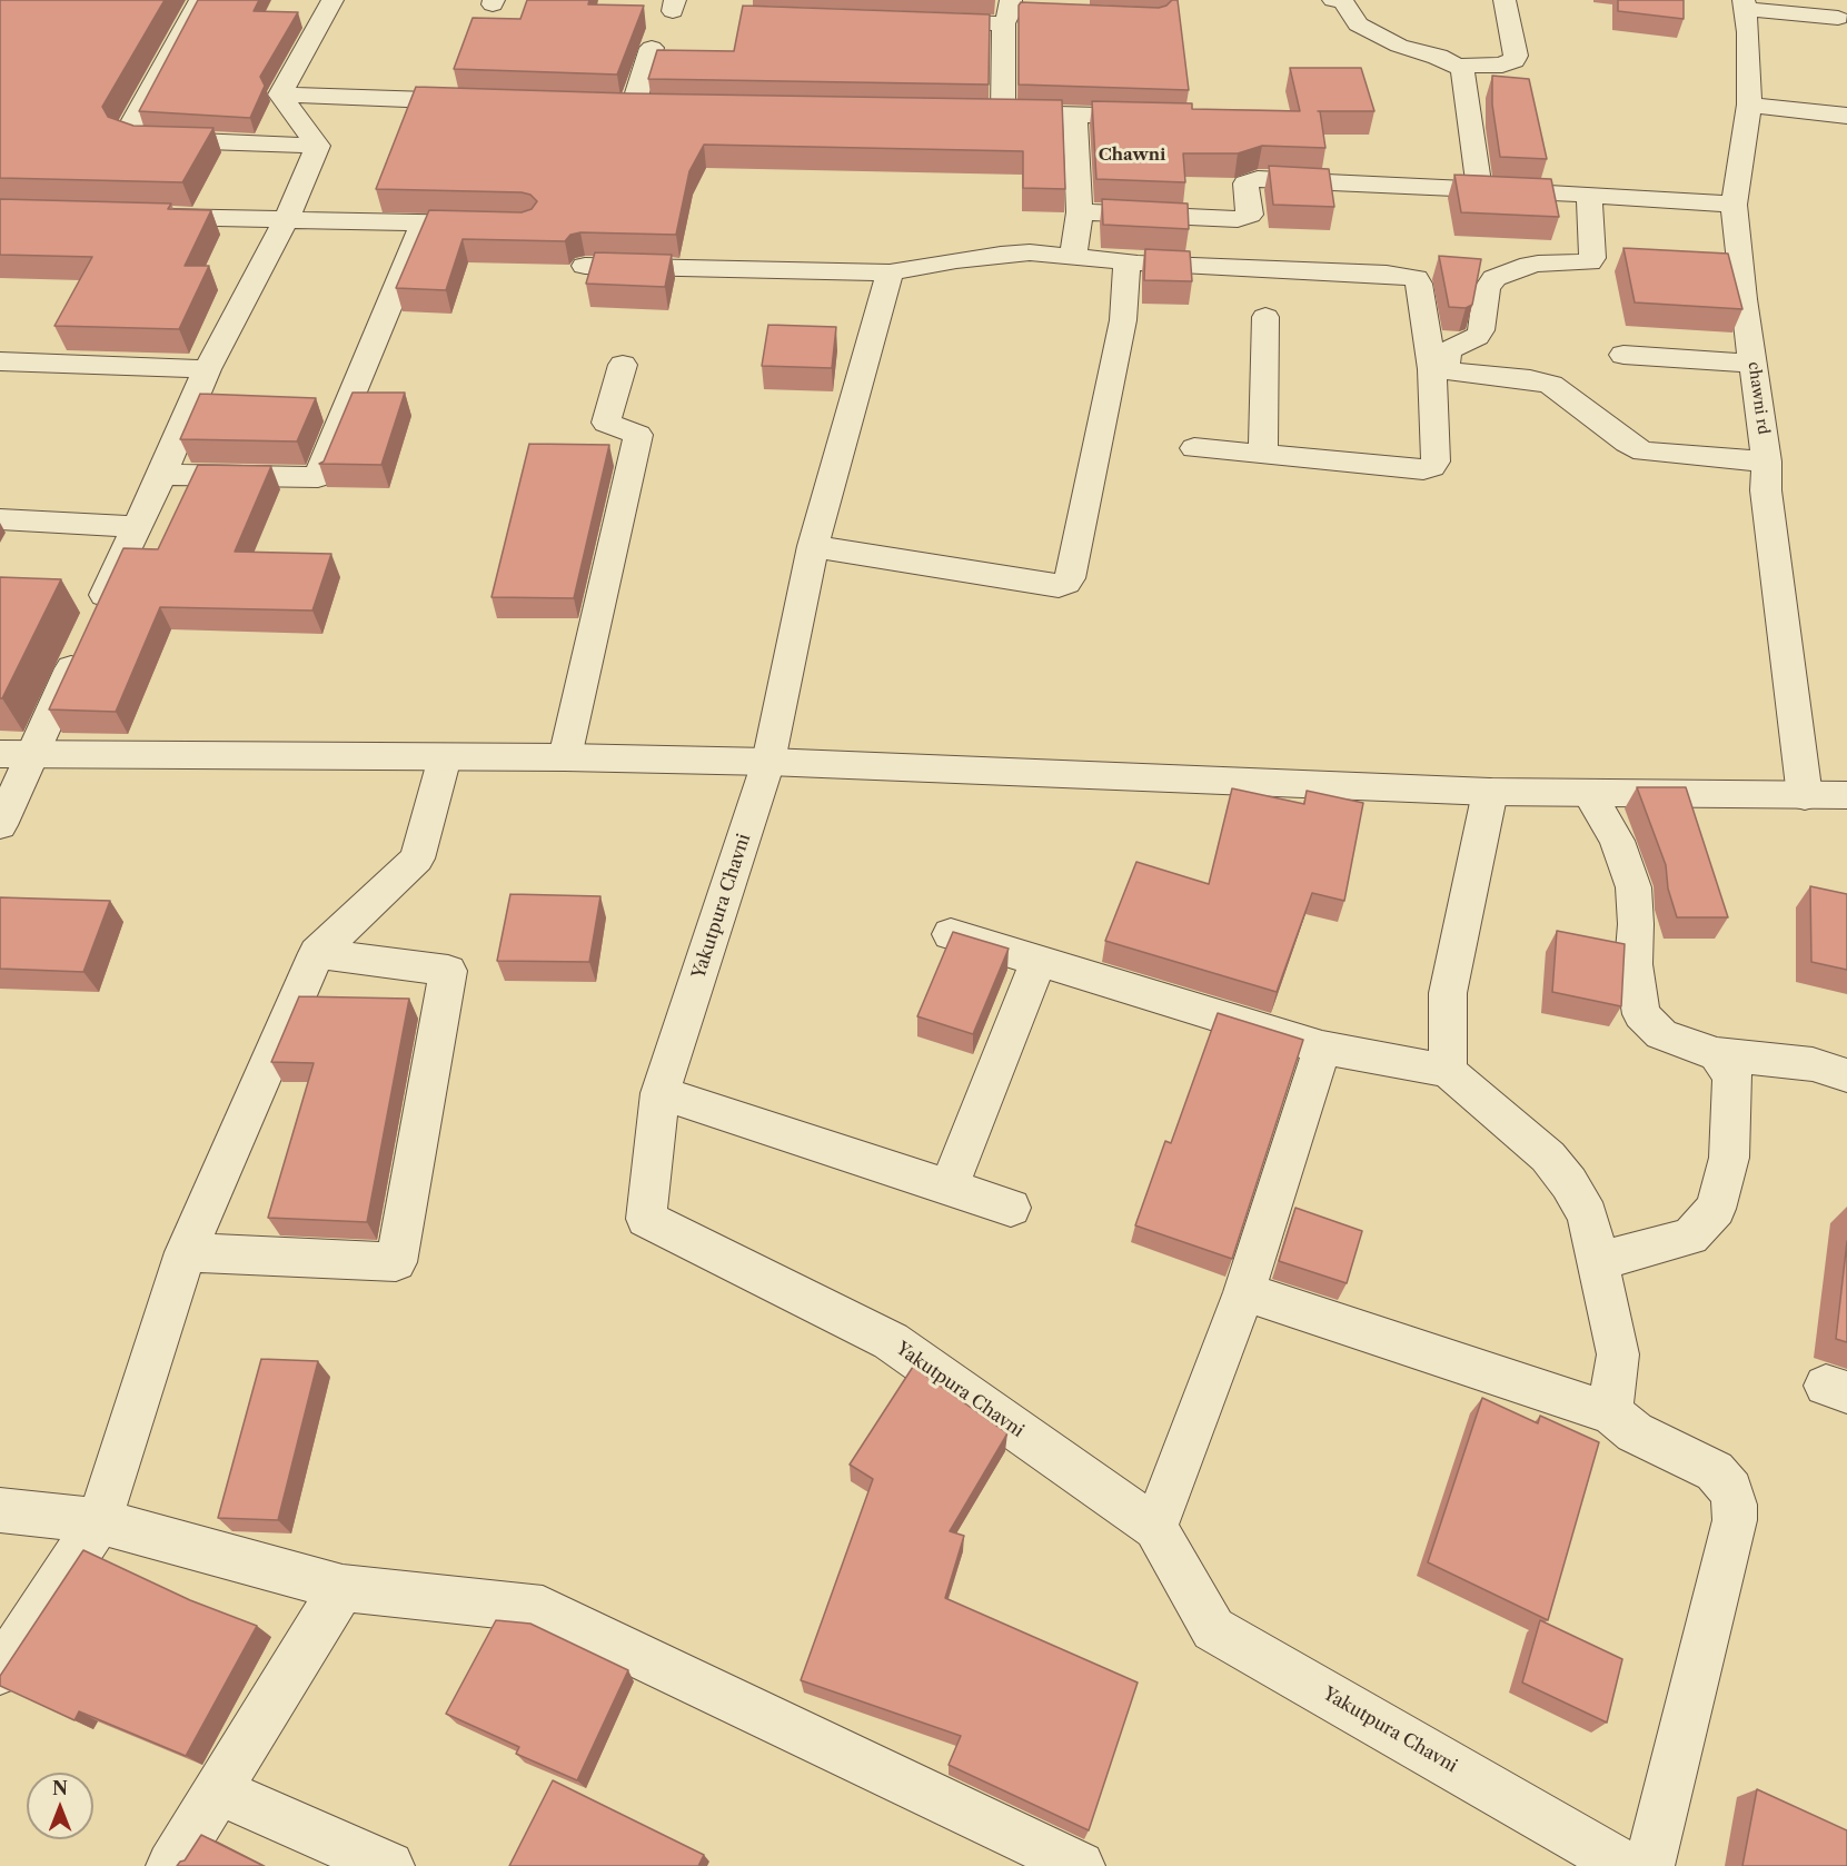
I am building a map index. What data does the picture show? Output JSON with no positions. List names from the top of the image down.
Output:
{
  "streets": {
    "street": ["chawni rd", "Yakutpura Chavni"]
  },
  "districts": ["Chawni"],
  "north": "top"
}
